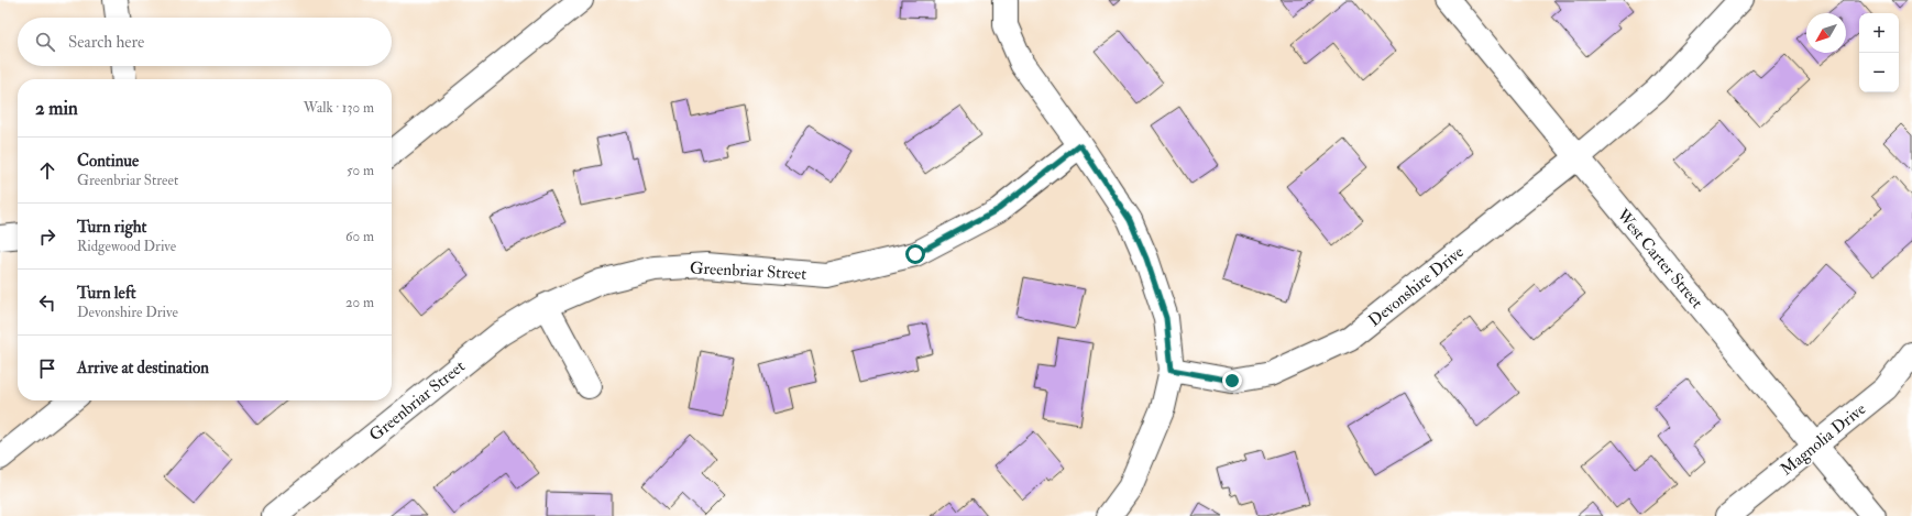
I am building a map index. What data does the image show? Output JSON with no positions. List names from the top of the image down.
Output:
{
  "streets": {
    "street": [
      "West Carter Street",
      "Greenbriar Street",
      "Devonshire Drive",
      "Magnolia Drive"
    ]
  },
  "crossings": [
    ["West Carter Street", "Devonshire Drive"],
    ["West Carter Street", "Magnolia Drive"]
  ],
  "north": "bottom left",
  "page": {
    "map_buttons": ["+", "−"],
    "search": "Search here",
    "heading": ["2 min", "Walk · 130 m"],
    "list": [
      ["Continue", "Greenbriar Street", "50 m"],
      ["Turn right", "Ridgewood Drive", "60 m"],
      ["Turn left", "Devonshire Drive", "20 m"],
      "Arrive at destination"
    ]
  }
}
